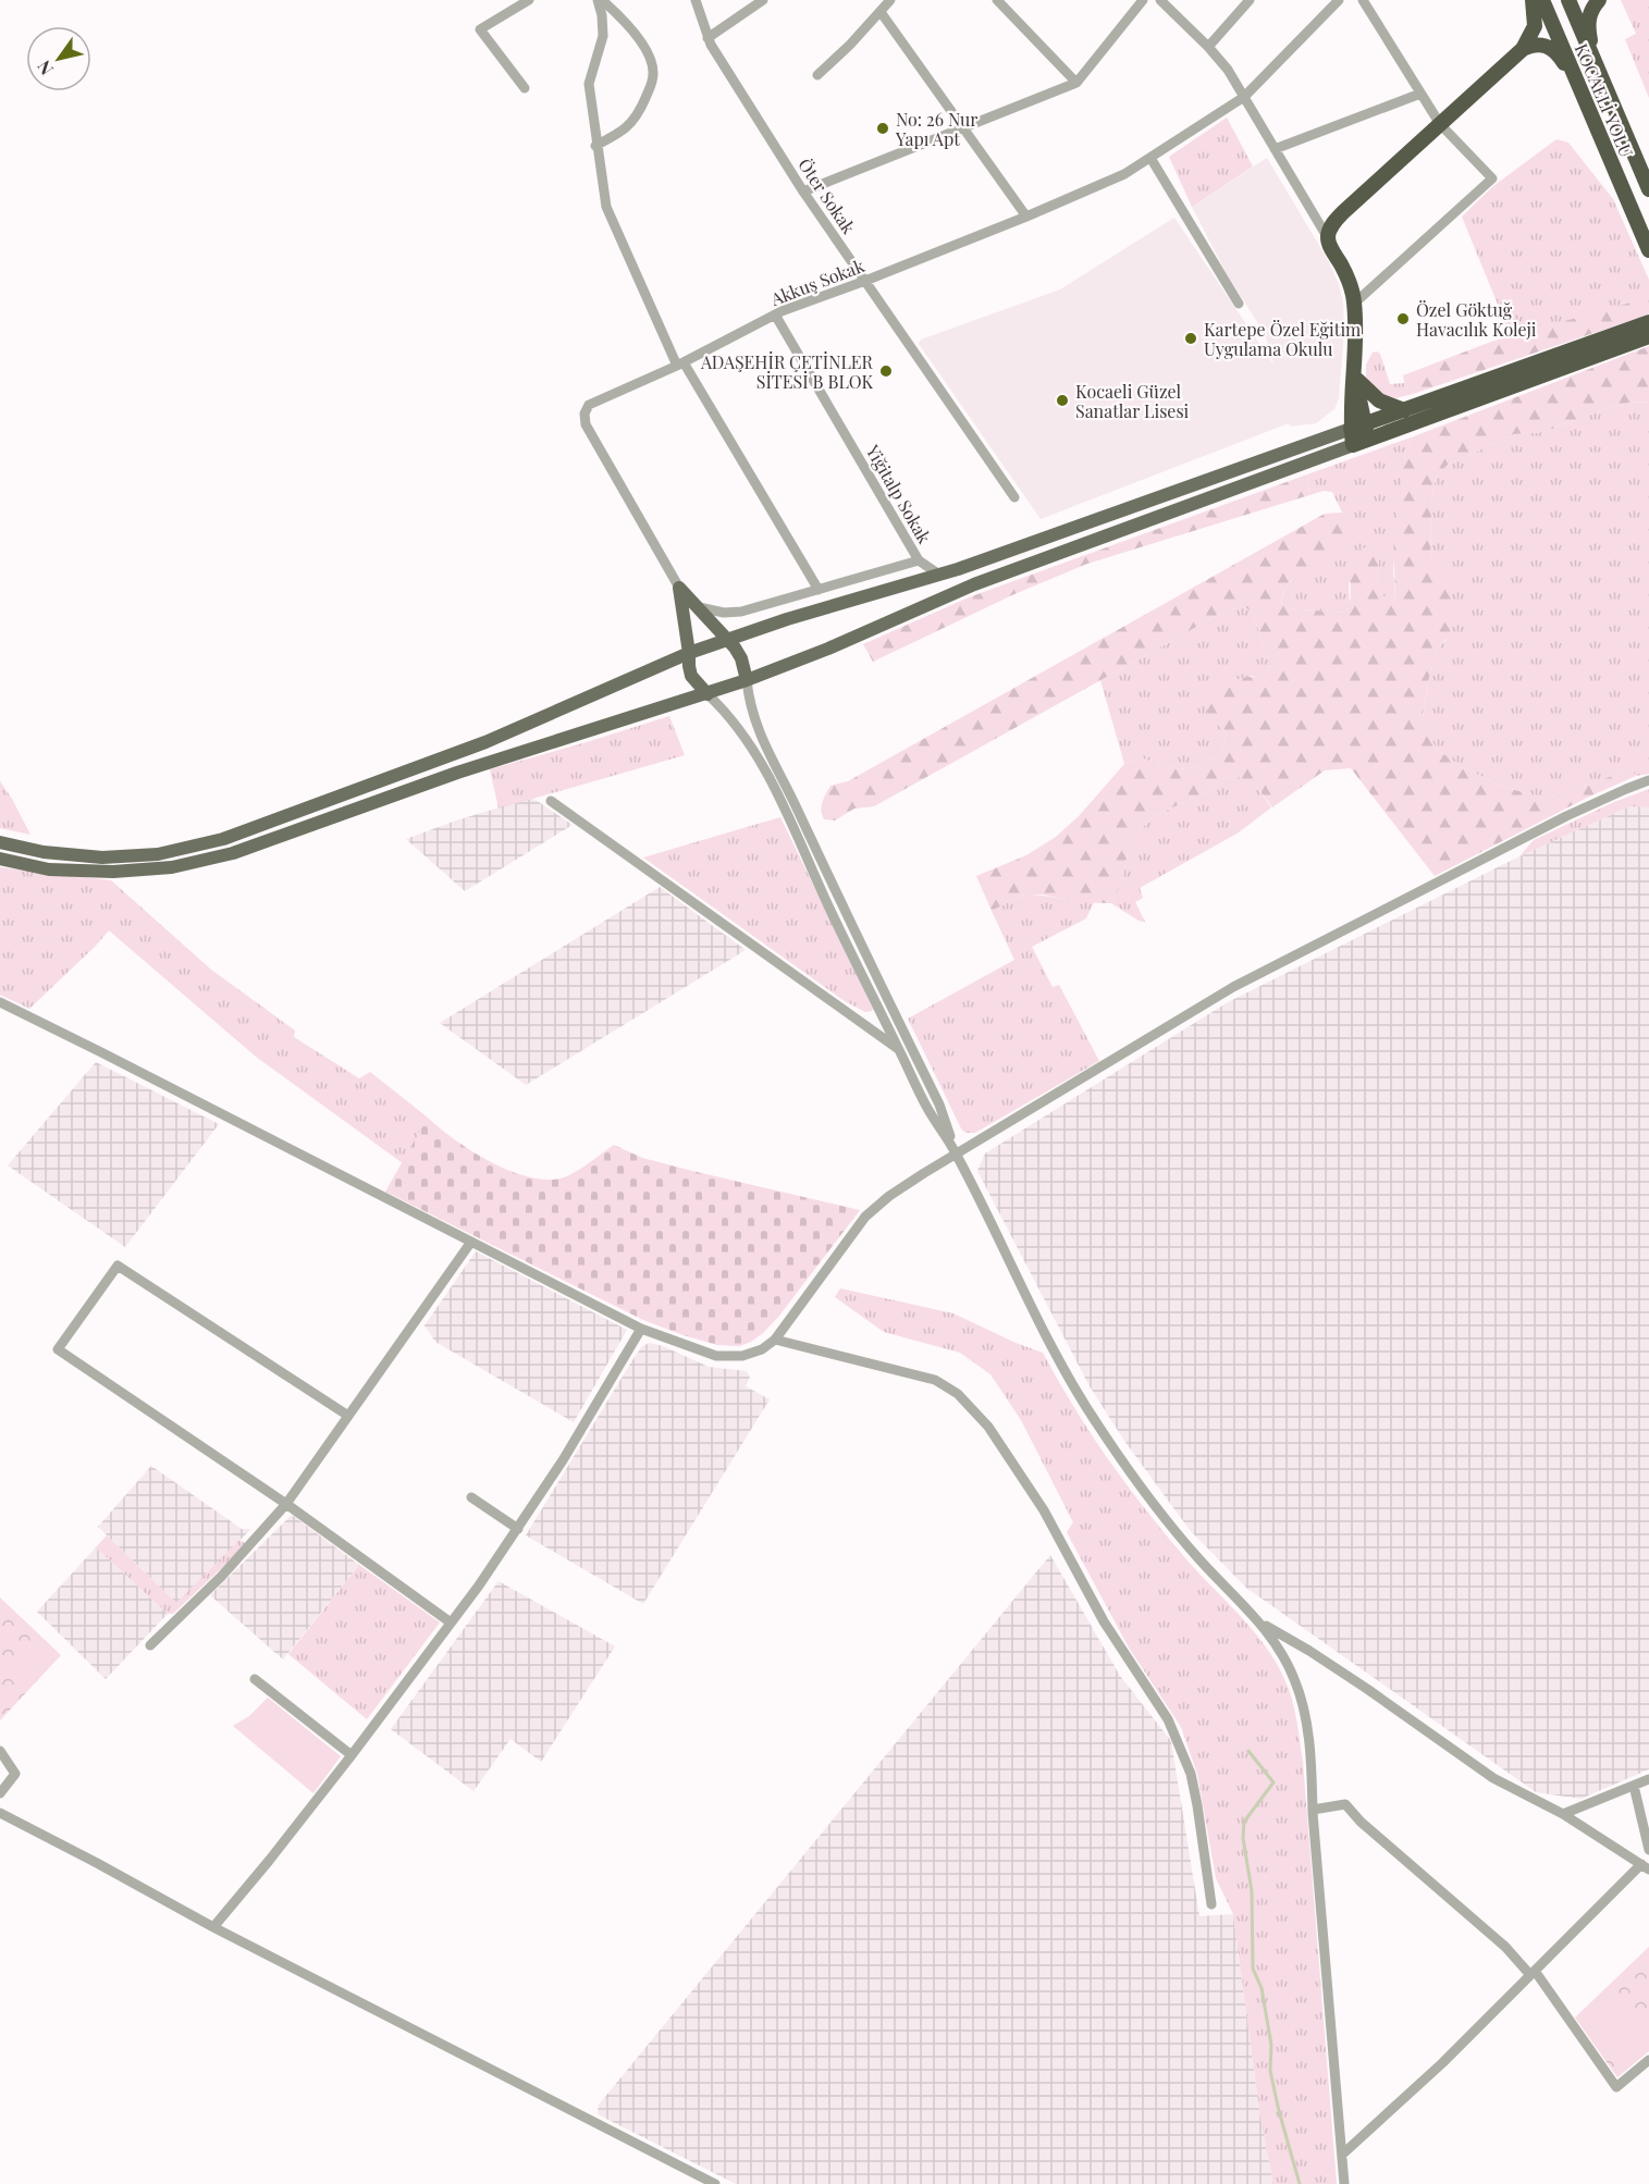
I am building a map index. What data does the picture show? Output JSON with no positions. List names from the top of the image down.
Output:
{
  "streets": {
    "highway": ["KOCAELİ YOLU"],
    "street": ["Öter Sokak", "Akkuş Sokak", "Yiğitalp Sokak"]
  },
  "crossings": [
    ["Öter Sokak", "Akkuş Sokak"],
    ["Akkuş Sokak", "Yiğitalp Sokak"]
  ],
  "places": [
    "No: 26 Nur Yapı Apt",
    "Özel Göktuğ Havacılık Koleji",
    "Kartepe Özel Eğitim Uygulama Okulu",
    "ADAŞEHİR ÇETİNLER SİTESİ B BLOK",
    "Kocaeli Güzel Sanatlar Lisesi"
  ],
  "north": "bottom left"
}
